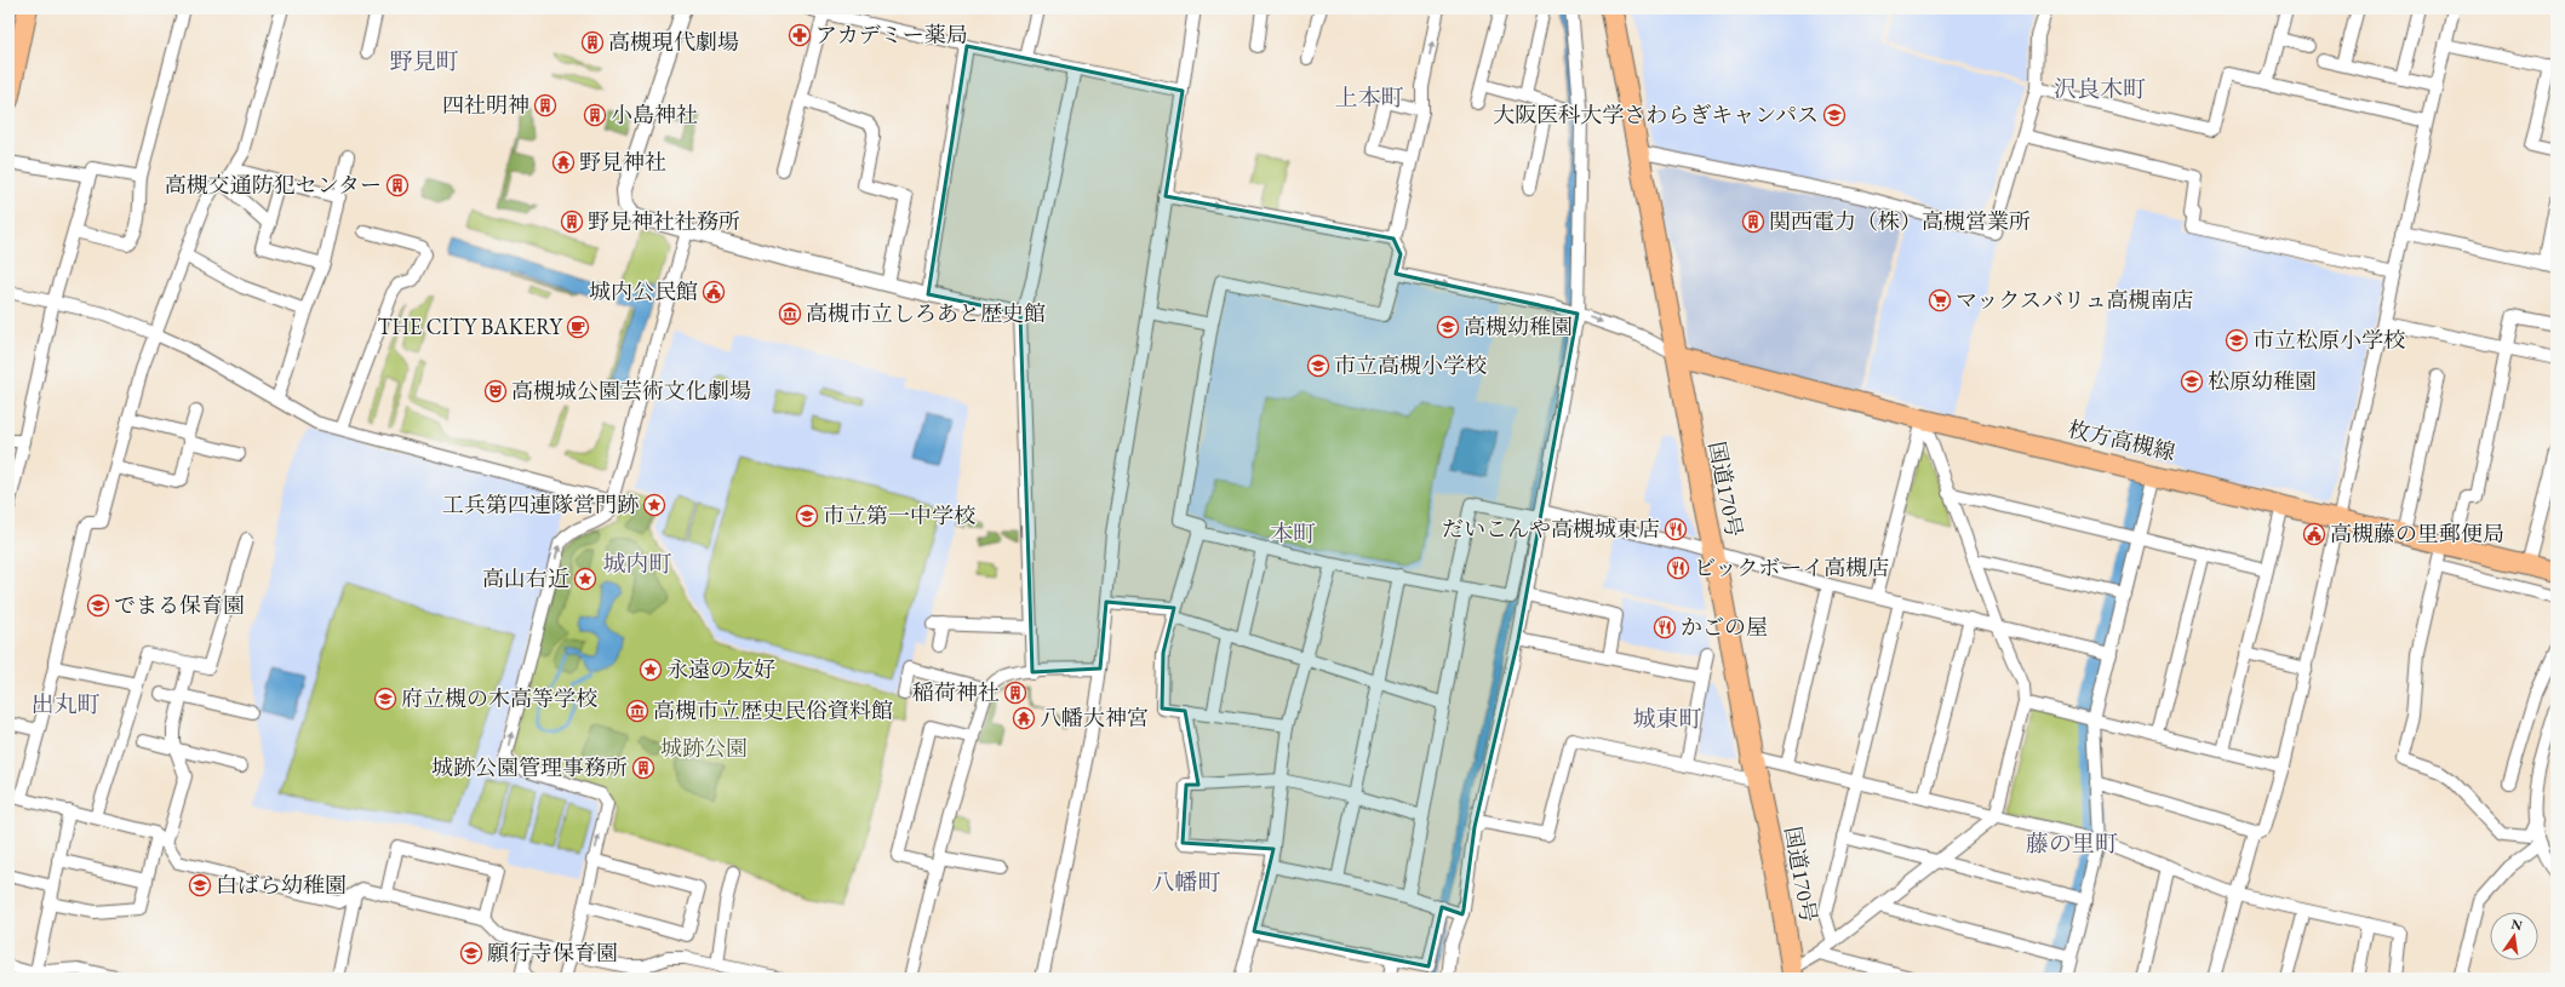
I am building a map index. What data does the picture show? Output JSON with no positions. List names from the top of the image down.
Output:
{
  "streets": {
    "highway": ["国道170号"],
    "main road": ["枚方高槻線"]
  },
  "crossings": [
    ["枚方高槻線", "国道170号"]
  ],
  "districts": [
    "野見町",
    "沢良木町",
    "上本町",
    "本町",
    "城内町",
    "出丸町",
    "城東町",
    "藤の里町",
    "八幡町"
  ],
  "parks": ["城跡公園"],
  "places": {
    "pharmacy": ["アカデミー薬局"],
    "building": [
      "高槻現代劇場",
      "四社明神",
      "小島神社",
      "高槻交通防犯センター",
      "野見神社社務所",
      "関西電力（株）高槻営業所",
      "稲荷神社",
      "城跡公園管理事務所"
    ],
    "school or university": [
      "大阪医科大学さわらぎキャンパス",
      "高槻幼稚園",
      "市立松原小学校",
      "市立高槻小学校",
      "松原幼稚園",
      "市立第一中学校",
      "でまる保育園",
      "府立槻の木高等学校",
      "白ばら幼稚園",
      "願行寺保育園"
    ],
    "temple": ["野見神社", "八幡大神宮"],
    "public building": ["城内公民館", "高槻藤の里郵便局"],
    "supermarket": ["マックスバリュ高槻南店"],
    "museum": ["高槻市立しろあと歴史館", "高槻市立歴史民俗資料館"],
    "cafe": ["THE CITY BAKERY"],
    "theatre": ["高槻城公園芸術文化劇場"],
    "place": ["工兵第四連隊営門跡", "高山右近", "永遠の友好"],
    "restaurant": ["だいこんや高槻城東店", "ビックボーイ高槻店", "かごの屋"]
  },
  "north": "top"
}
